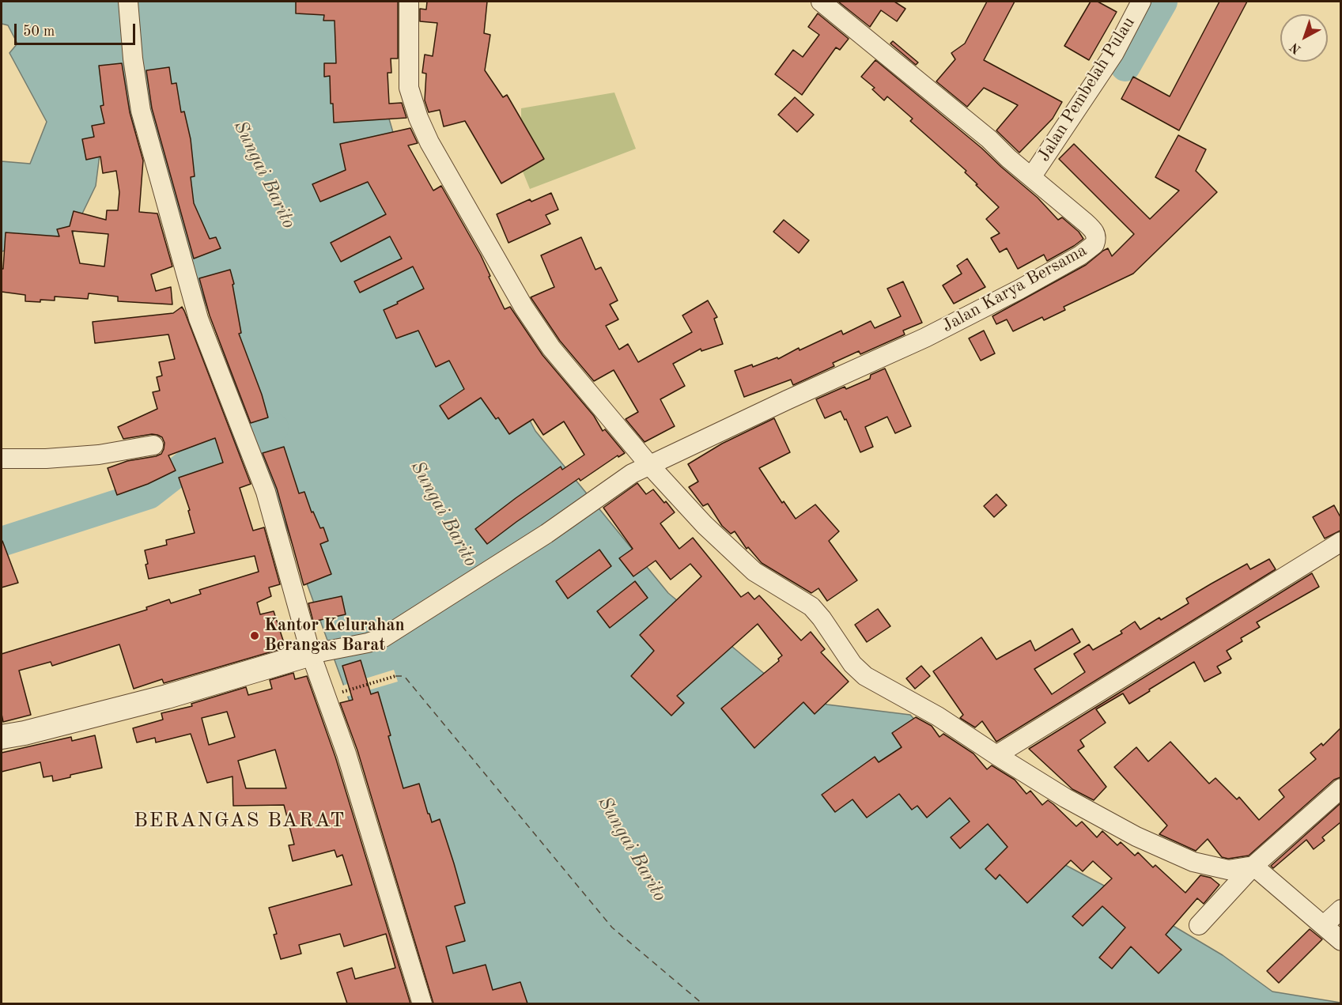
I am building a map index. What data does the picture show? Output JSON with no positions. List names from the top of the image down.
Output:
{
  "streets": {
    "street": ["Jalan Pembelah Pulau", "Jalan Karya Bersama"]
  },
  "crossings": [
    ["Jalan Pembelah Pulau", "Jalan Karya Bersama"]
  ],
  "districts": ["BERANGAS BARAT"],
  "water": ["Sungai Barito"],
  "places": ["Kantor Kelurahan Berangas Barat"],
  "scale_bar": "50 m",
  "north": "bottom left"
}
